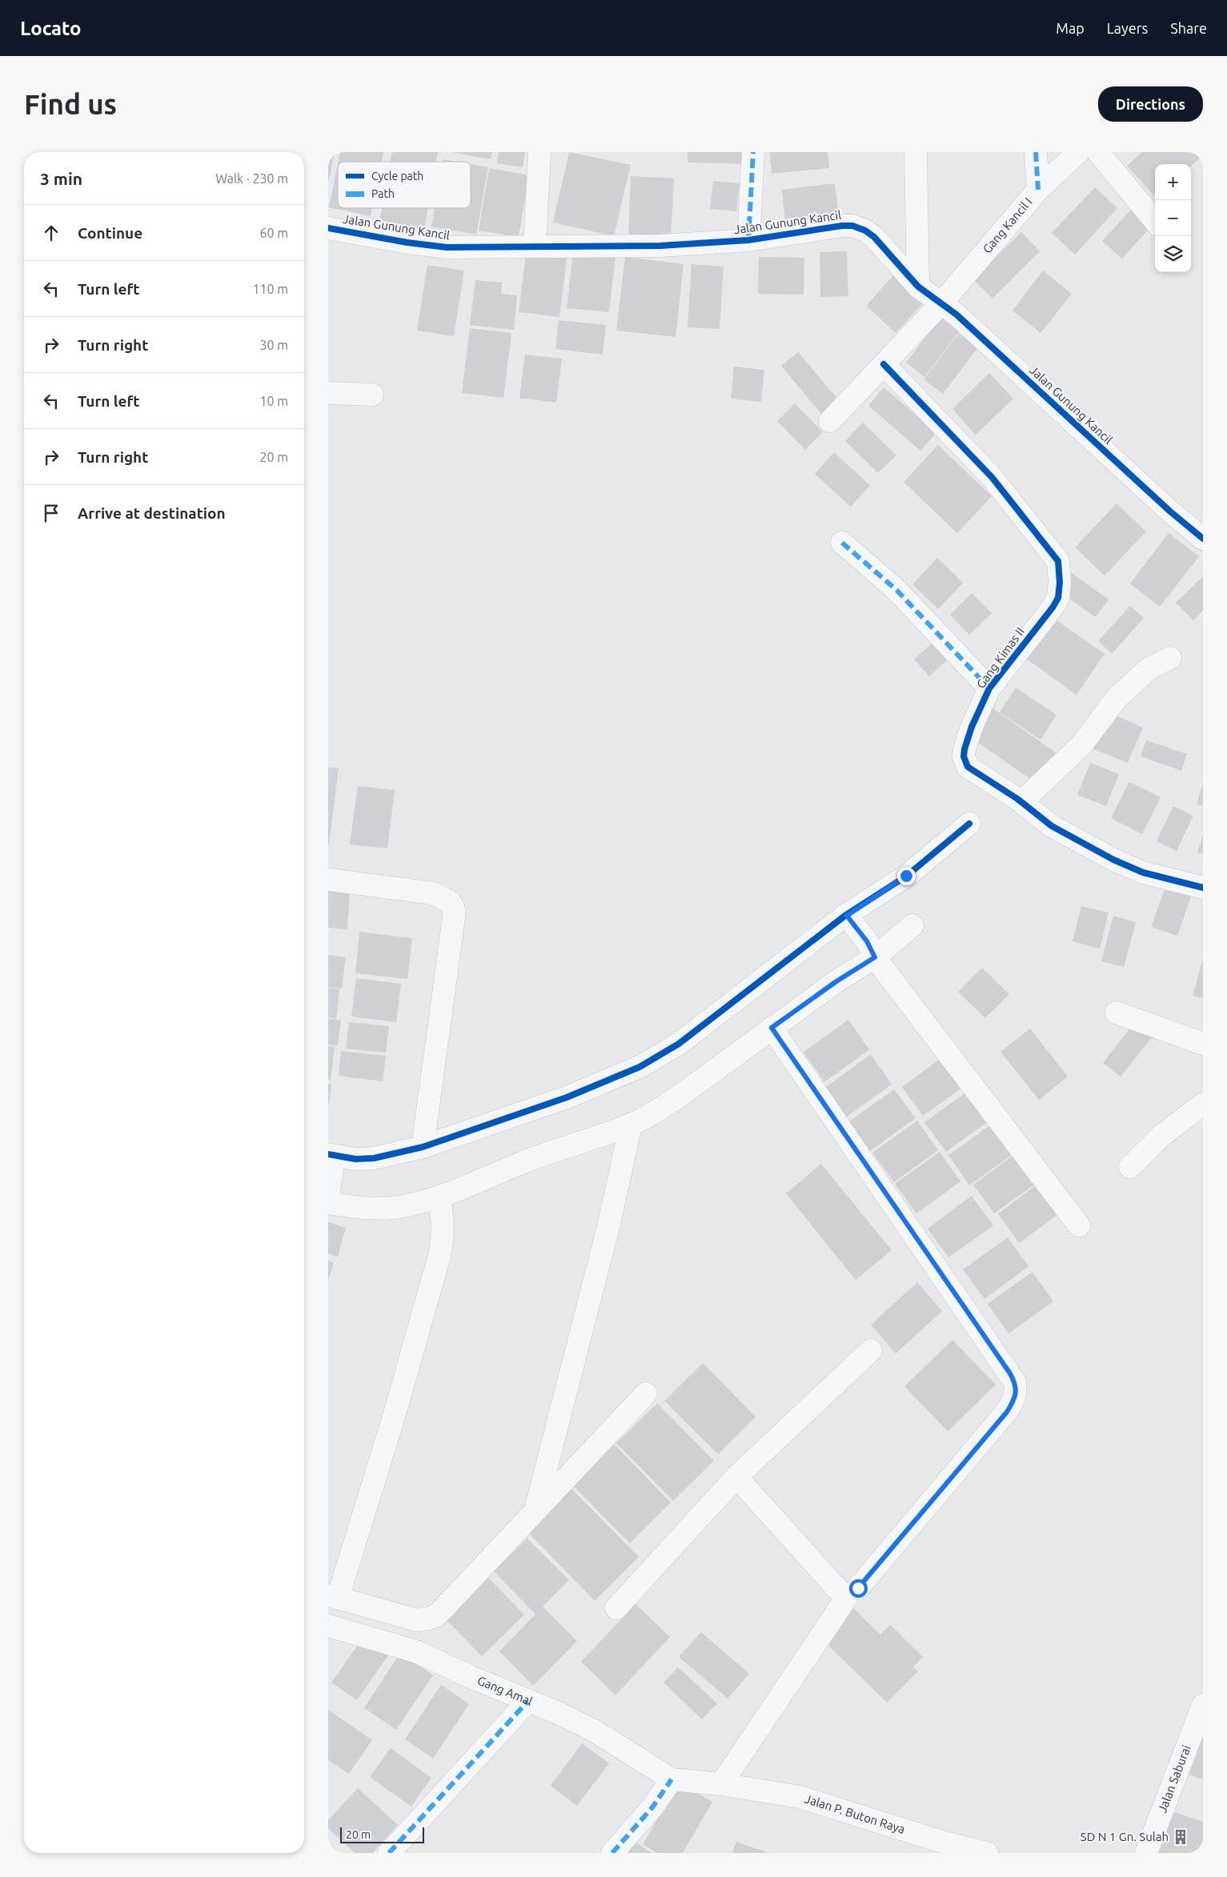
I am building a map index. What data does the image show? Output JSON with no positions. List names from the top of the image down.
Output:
{
  "streets": {
    "street": [
      "Jalan Gunung Kancil",
      "Gang Kancil I",
      "Gang Kimas II",
      "Gang Amal",
      "Jalan Saburai",
      "Jalan P. Buton Raya"
    ]
  },
  "crossings": [
    ["Jalan Gunung Kancil", "Gang Kancil I"],
    ["Gang Kancil I", "Gang Kimas II"],
    ["Gang Amal", "Jalan P. Buton Raya"]
  ],
  "places": {
    "building": ["SD N 1 Gn. Sulah"]
  },
  "legend": ["Cycle path", "Path"],
  "scale_bar": "20 m",
  "page": {
    "header": "Locato",
    "nav": ["Map", "Layers", "Share"],
    "buttons": "Directions",
    "title": "Find us",
    "heading": ["3 min", "Walk · 230 m"],
    "map_buttons": ["+", "−"],
    "list": [
      ["Continue", "60 m"],
      ["Turn left", "110 m"],
      ["Turn right", "30 m"],
      ["Turn left", "10 m"],
      ["Turn right", "20 m"],
      "Arrive at destination"
    ],
    "scale": "20 m"
  }
}
